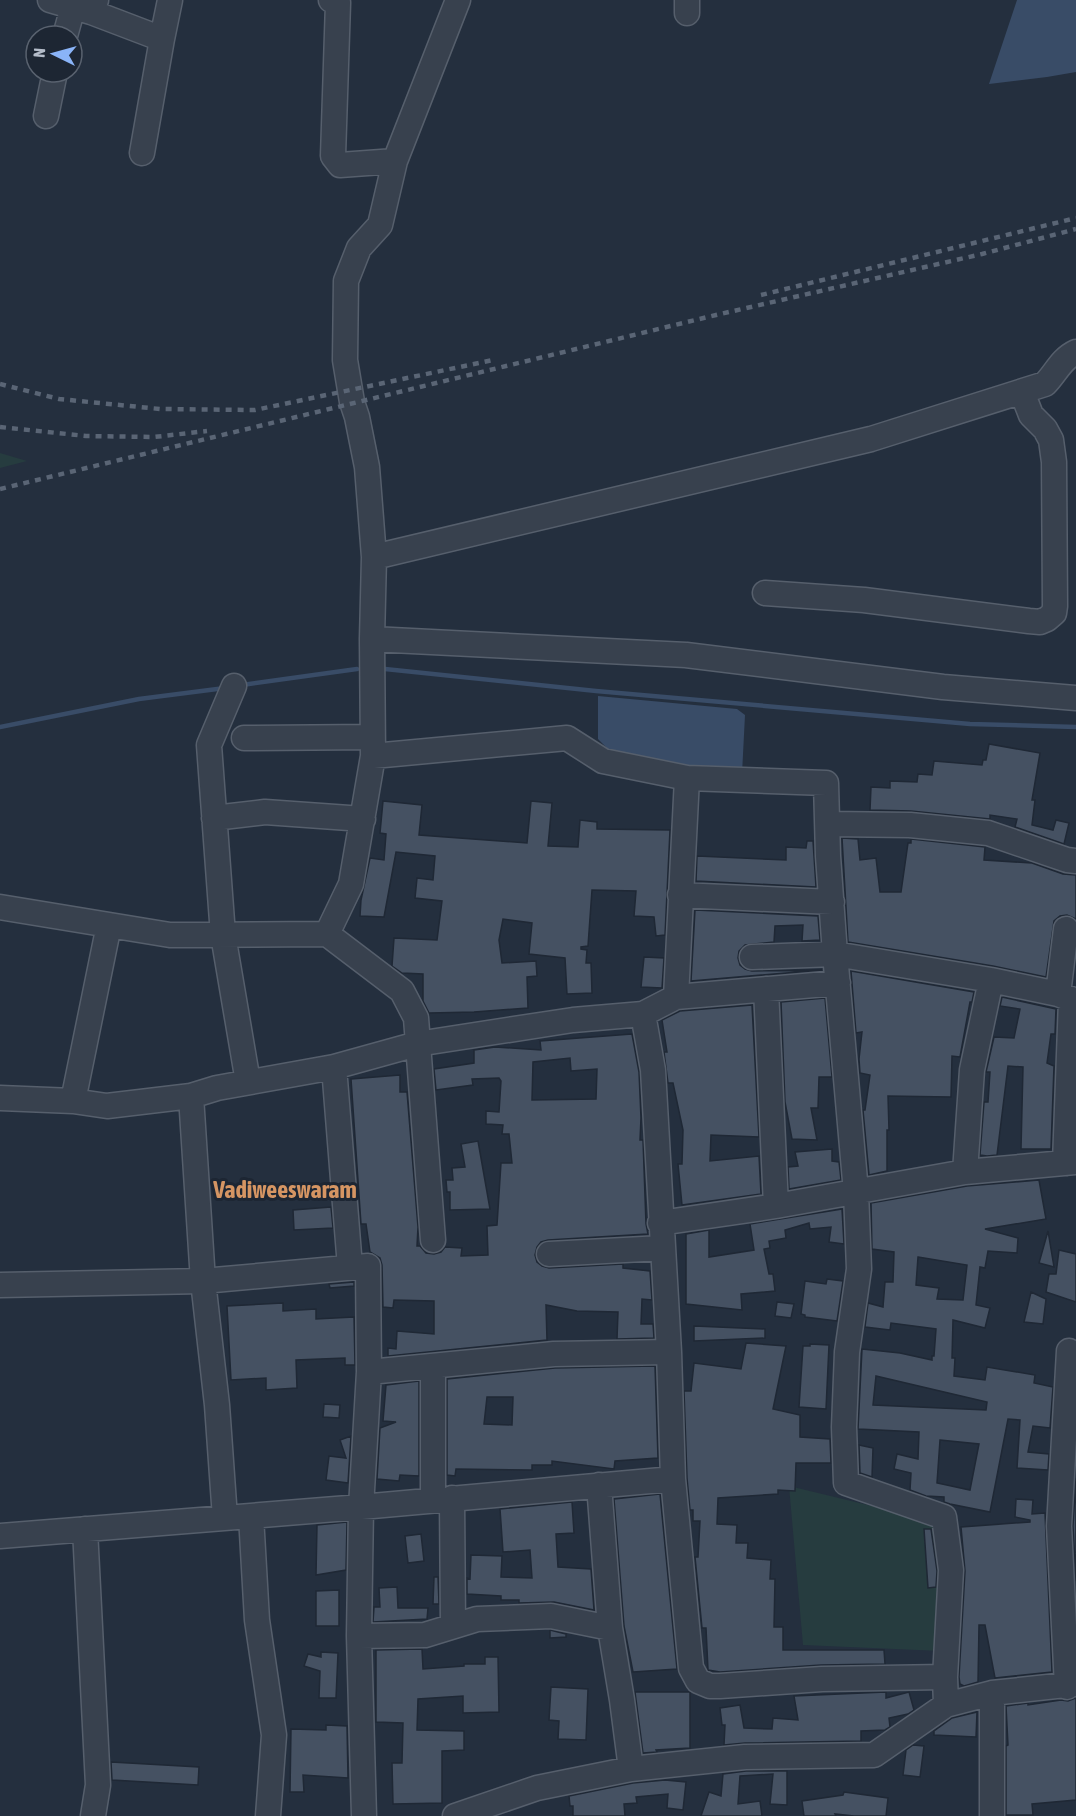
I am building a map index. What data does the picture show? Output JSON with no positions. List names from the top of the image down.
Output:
{
  "districts": ["Vadiweeswaram"],
  "north": "left"
}
